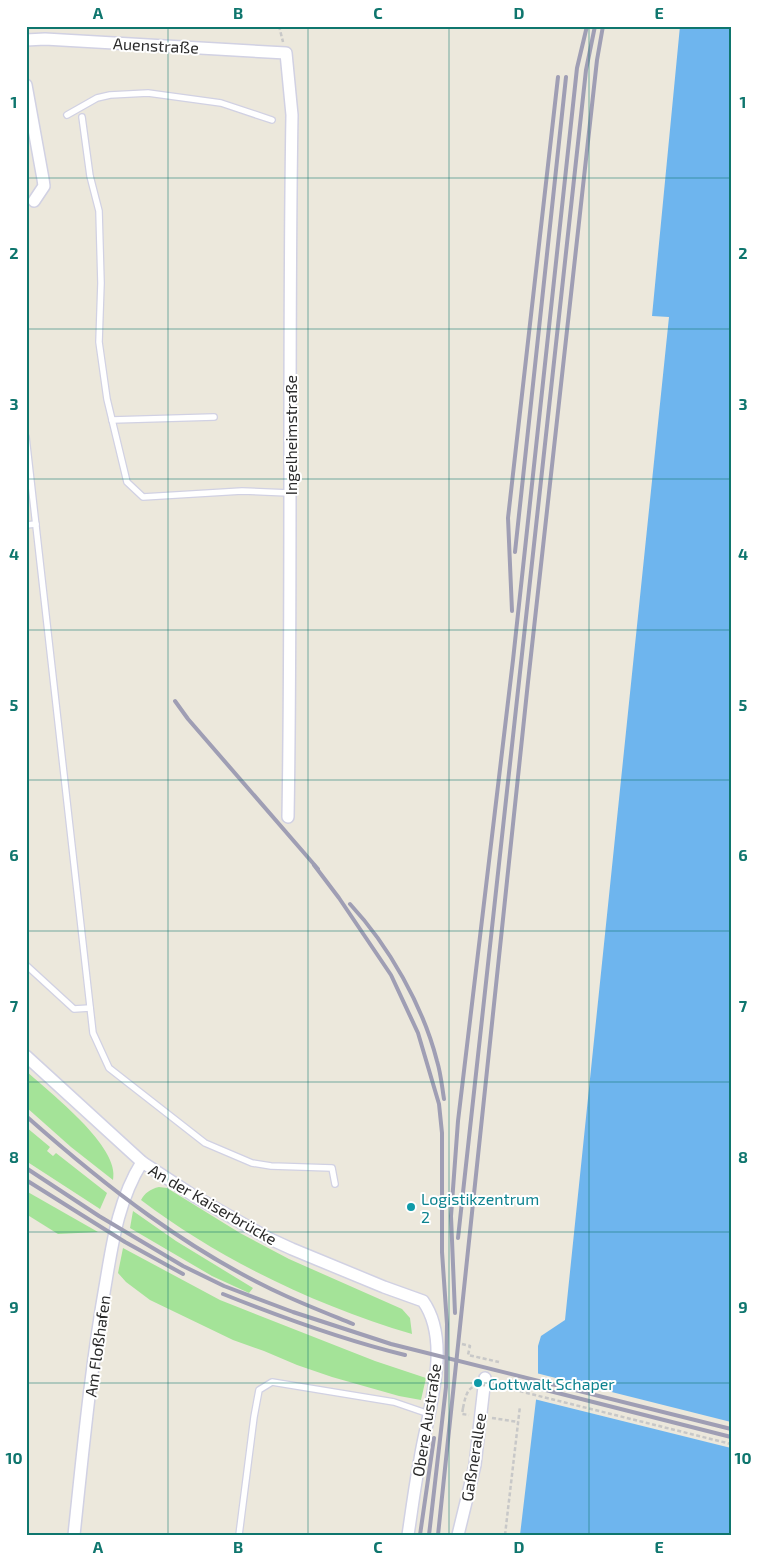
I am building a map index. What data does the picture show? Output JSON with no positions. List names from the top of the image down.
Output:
{
  "streets": {
    "street": [
      "Auenstraße",
      "Ingelheimstraße",
      "An der Kaiserbrücke",
      "Am Floßhafen",
      "Obere Austraße",
      "Gaßnerallee"
    ]
  },
  "crossings": [
    ["Auenstraße", "Ingelheimstraße"],
    ["An der Kaiserbrücke", "Am Floßhafen"],
    ["An der Kaiserbrücke", "Obere Austraße"]
  ],
  "places": ["Logistikzentrum 2", "Gottwalt Schaper"],
  "grid": {
    "columns": [
      "A",
      "B",
      "C",
      "D",
      "E"
    ],
    "rows": [
      "1",
      "2",
      "3",
      "4",
      "5",
      "6",
      "7",
      "8",
      "9",
      "10"
    ]
  }
}
